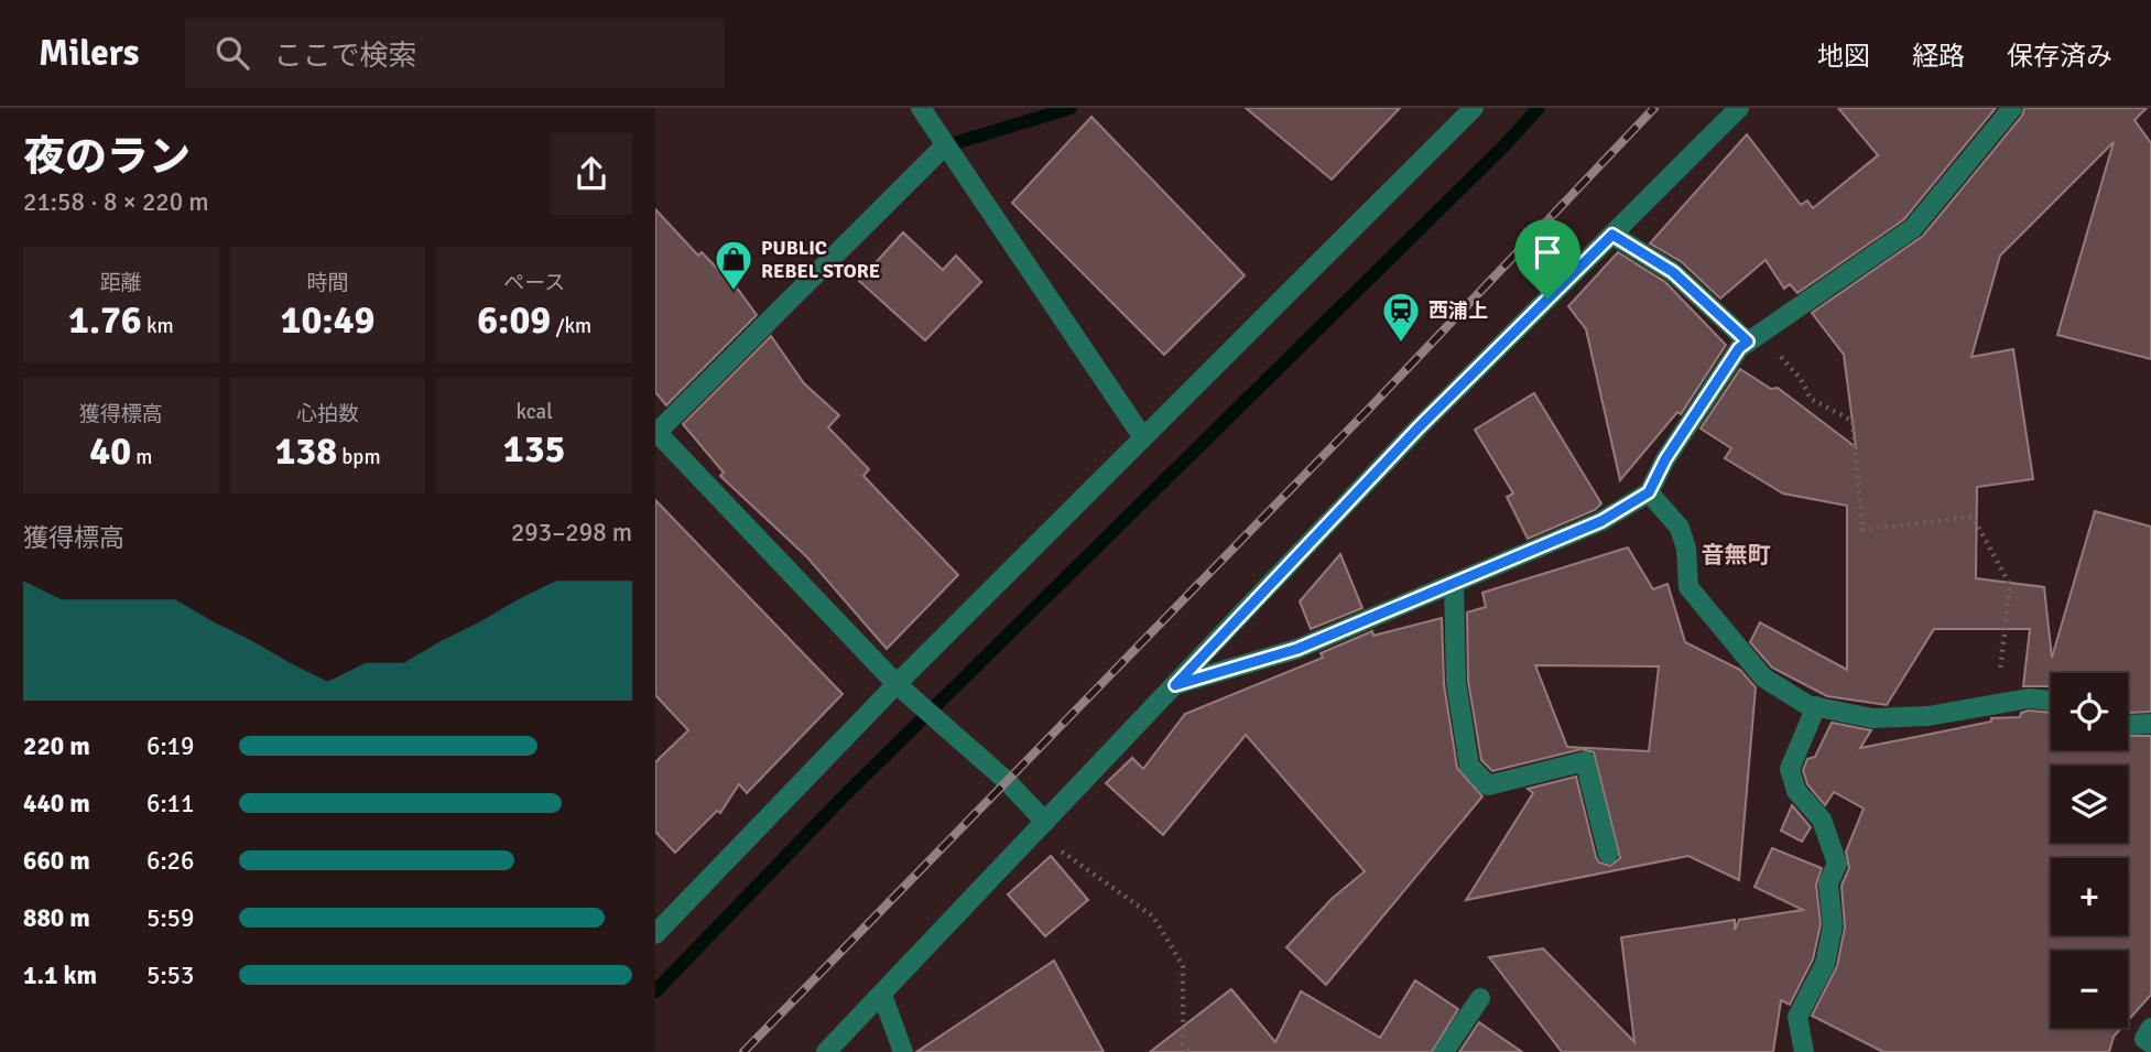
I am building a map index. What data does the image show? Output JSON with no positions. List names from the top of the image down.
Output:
{
  "districts": ["音無町"],
  "places": {
    "shop": ["PUBLIC REBEL STORE"],
    "station": ["西浦上"]
  },
  "page": {
    "header": "Milers",
    "search": "ここで検索",
    "nav": ["地図", "経路", "保存済み"],
    "heading": ["夜のラン", "21:58 · 8 × 220 m"],
    "stats": [
      ["距離", "1.76 km"],
      ["時間", "10:49"],
      ["ペース", "6:09 /km"],
      ["獲得標高", "40 m"],
      ["心拍数", "138 bpm"],
      ["kcal", "135"]
    ],
    "chart": ["獲得標高", "293–298 m"],
    "map_buttons": ["+", "−"],
    "list": [
      {
        "name": "220 m",
        "note": "6:19"
      },
      {
        "name": "440 m",
        "note": "6:11"
      },
      {
        "name": "660 m",
        "note": "6:26"
      },
      {
        "name": "880 m",
        "note": "5:59"
      },
      {
        "name": "1.1 km",
        "note": "5:53"
      }
    ]
  }
}
